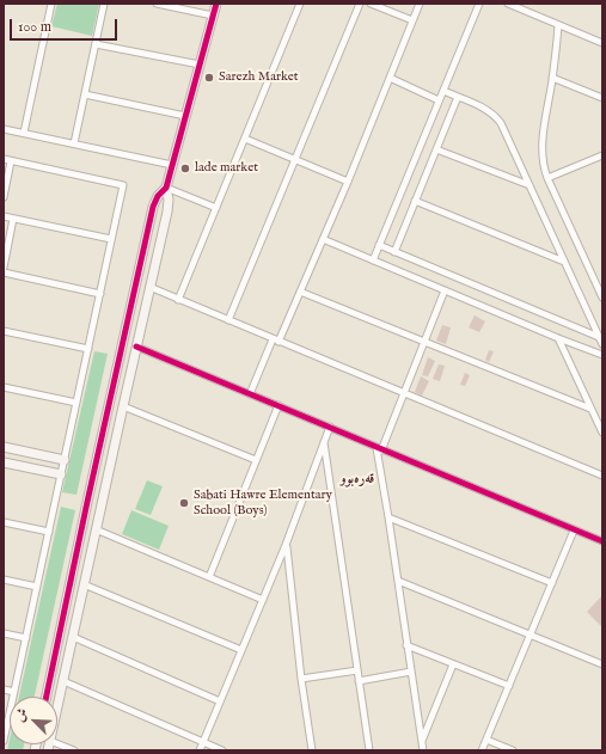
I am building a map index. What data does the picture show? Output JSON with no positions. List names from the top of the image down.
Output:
{
  "districts": ["قەرەبوو"],
  "places": ["Sarezh Market", "lade market", "Sabati Hawre Elementary School (Boys)"],
  "scale_bar": "100 m",
  "north": "top left"
}
